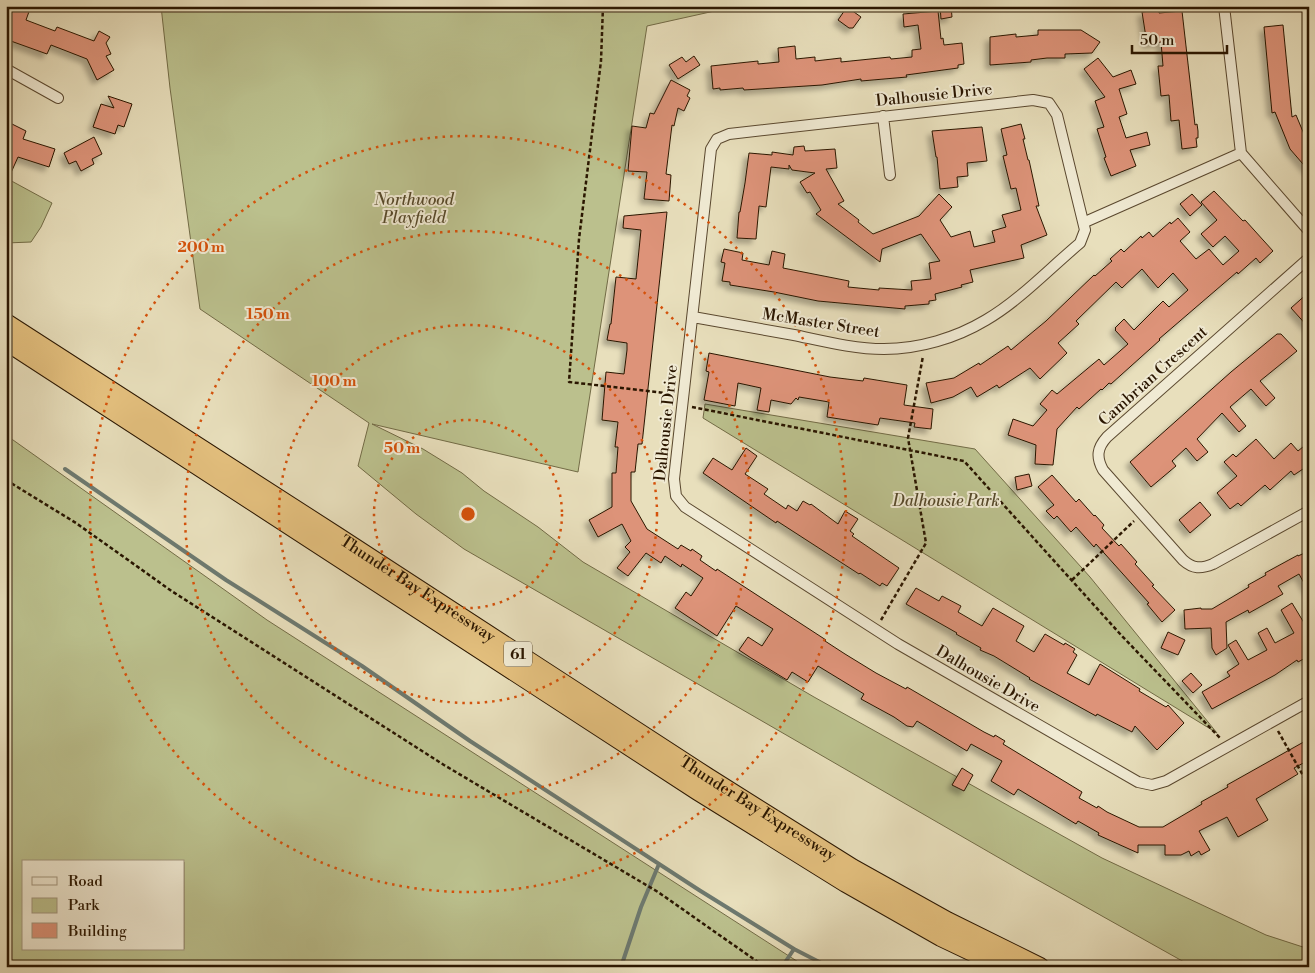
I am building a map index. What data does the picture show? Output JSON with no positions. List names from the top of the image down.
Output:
{
  "streets": {
    "highway": ["Thunder Bay Expressway", "61"],
    "street": ["Dalhousie Drive", "McMaster Street", "Cambrian Crescent"]
  },
  "crossings": [
    ["Dalhousie Drive", "McMaster Street"]
  ],
  "parks": ["Northwood Playfield", "Dalhousie Park"],
  "legend": ["Road", "Park", "Building"],
  "scale_bar": "50 m",
  "rings": [
    "200 m",
    "150 m",
    "100 m",
    "50 m"
  ]
}
